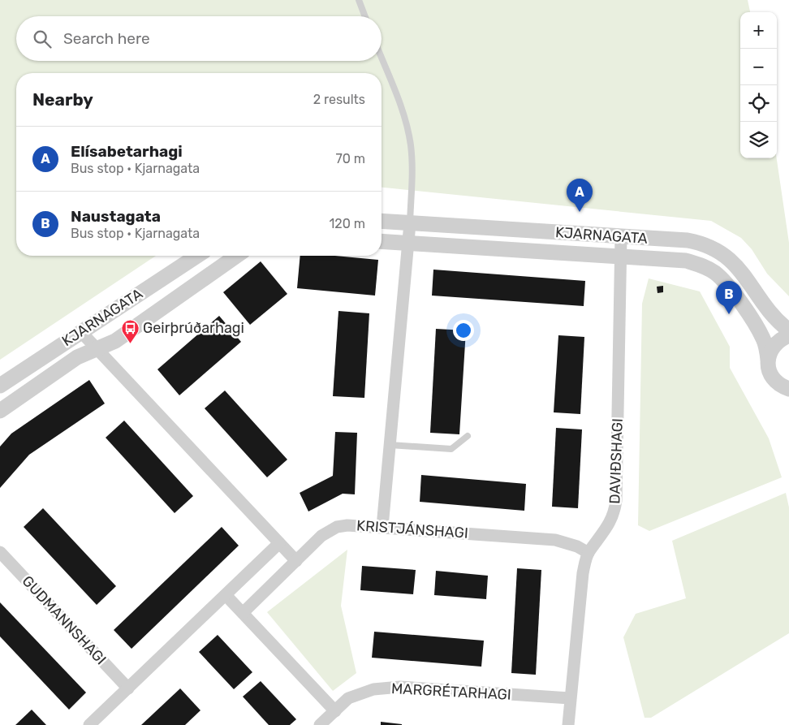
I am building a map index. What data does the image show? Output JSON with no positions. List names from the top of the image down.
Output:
{
  "streets": {
    "street": [
      "KJARNAGATA",
      "DAVIÐSHAGI",
      "KRISTJÁNSHAGI",
      "GUDMANNSHAGI",
      "MARGRÉTARHAGI"
    ]
  },
  "crossings": [
    ["KJARNAGATA", "DAVIÐSHAGI"],
    ["DAVIÐSHAGI", "KRISTJÁNSHAGI"],
    ["DAVIÐSHAGI", "MARGRÉTARHAGI"]
  ],
  "places": {
    "bus stop": ["Geirþrúðarhagi"]
  },
  "page": {
    "map_buttons": ["+", "−"],
    "search": "Search here",
    "heading": ["Nearby", "2 results"],
    "list": [
      {
        "mark": "A",
        "name": "Elísabetarhagi",
        "note": "Bus stop · Kjarnagata",
        "value": "70 m"
      },
      {
        "mark": "B",
        "name": "Naustagata",
        "note": "Bus stop · Kjarnagata",
        "value": "120 m"
      }
    ],
    "pins": ["A", "B"]
  }
}
